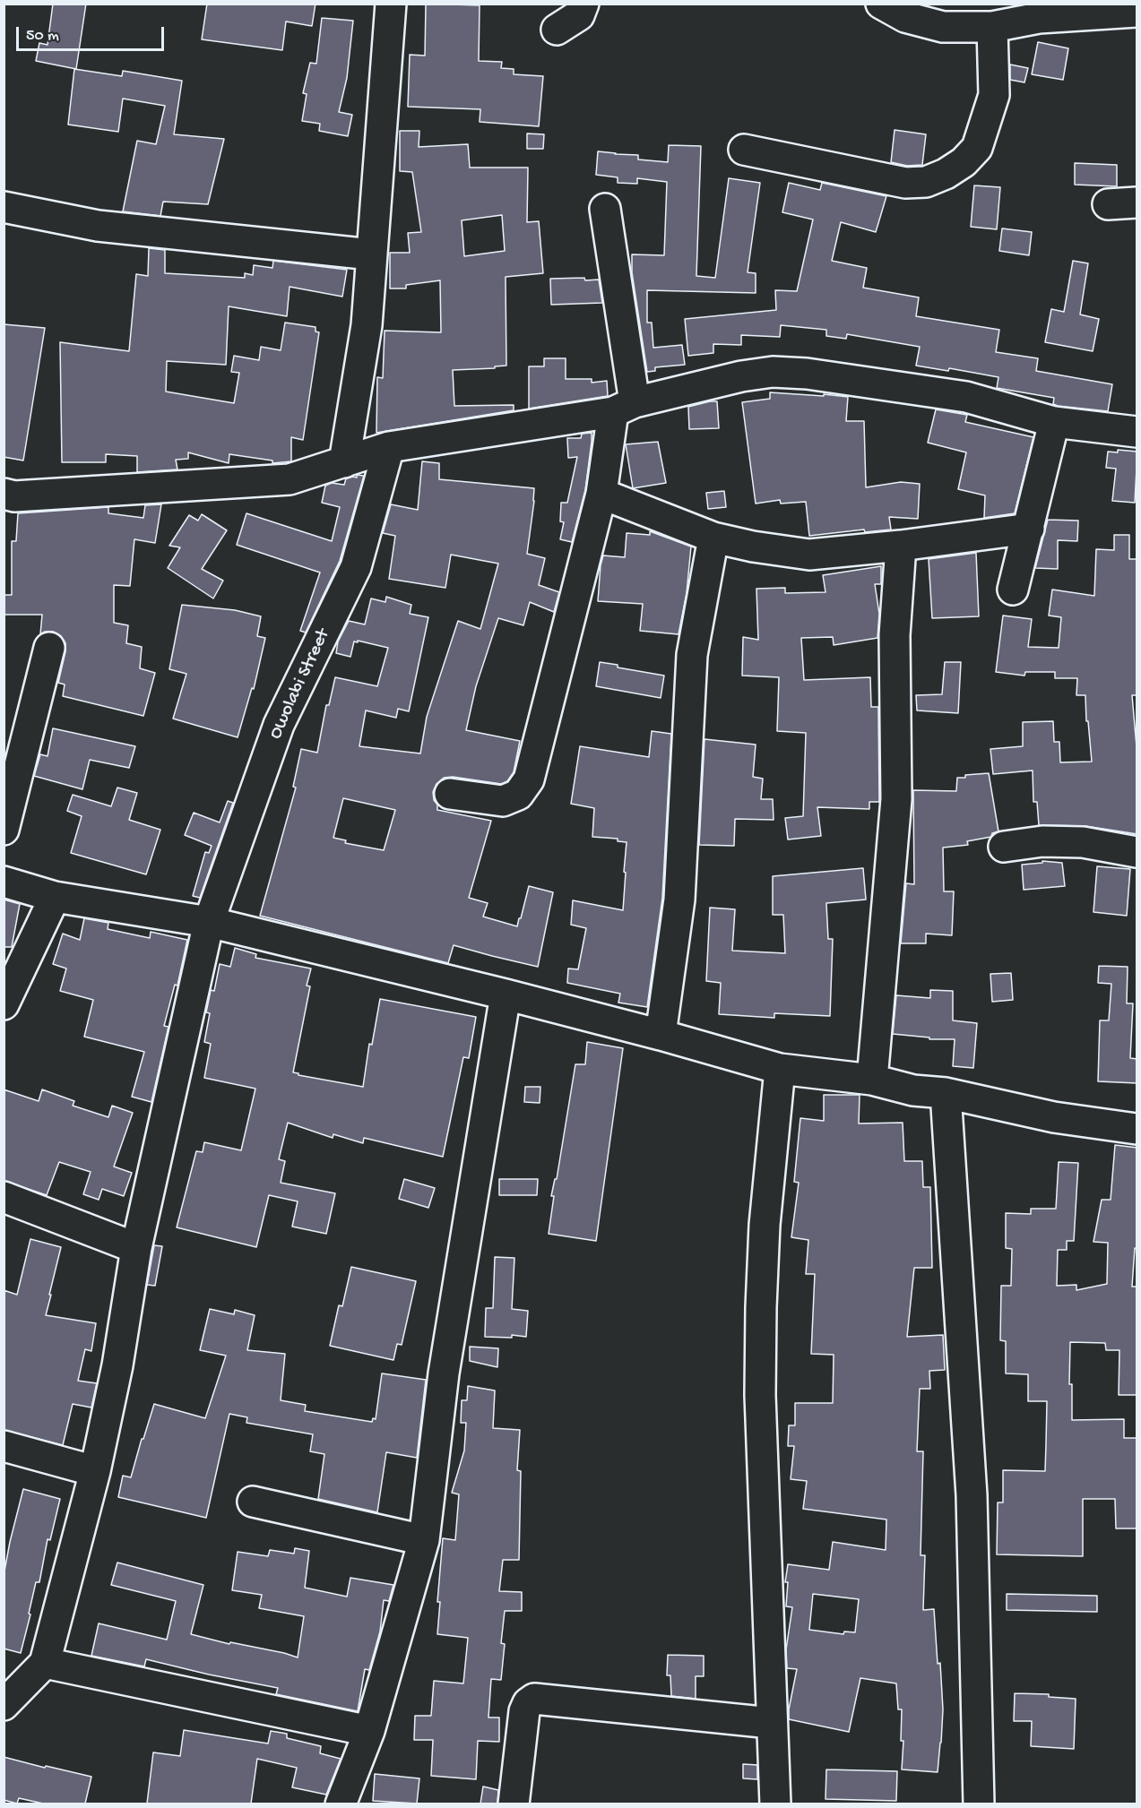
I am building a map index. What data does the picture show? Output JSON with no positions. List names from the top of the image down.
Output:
{
  "streets": {
    "street": ["Owolabi Street"]
  },
  "scale_bar": "50 m"
}
